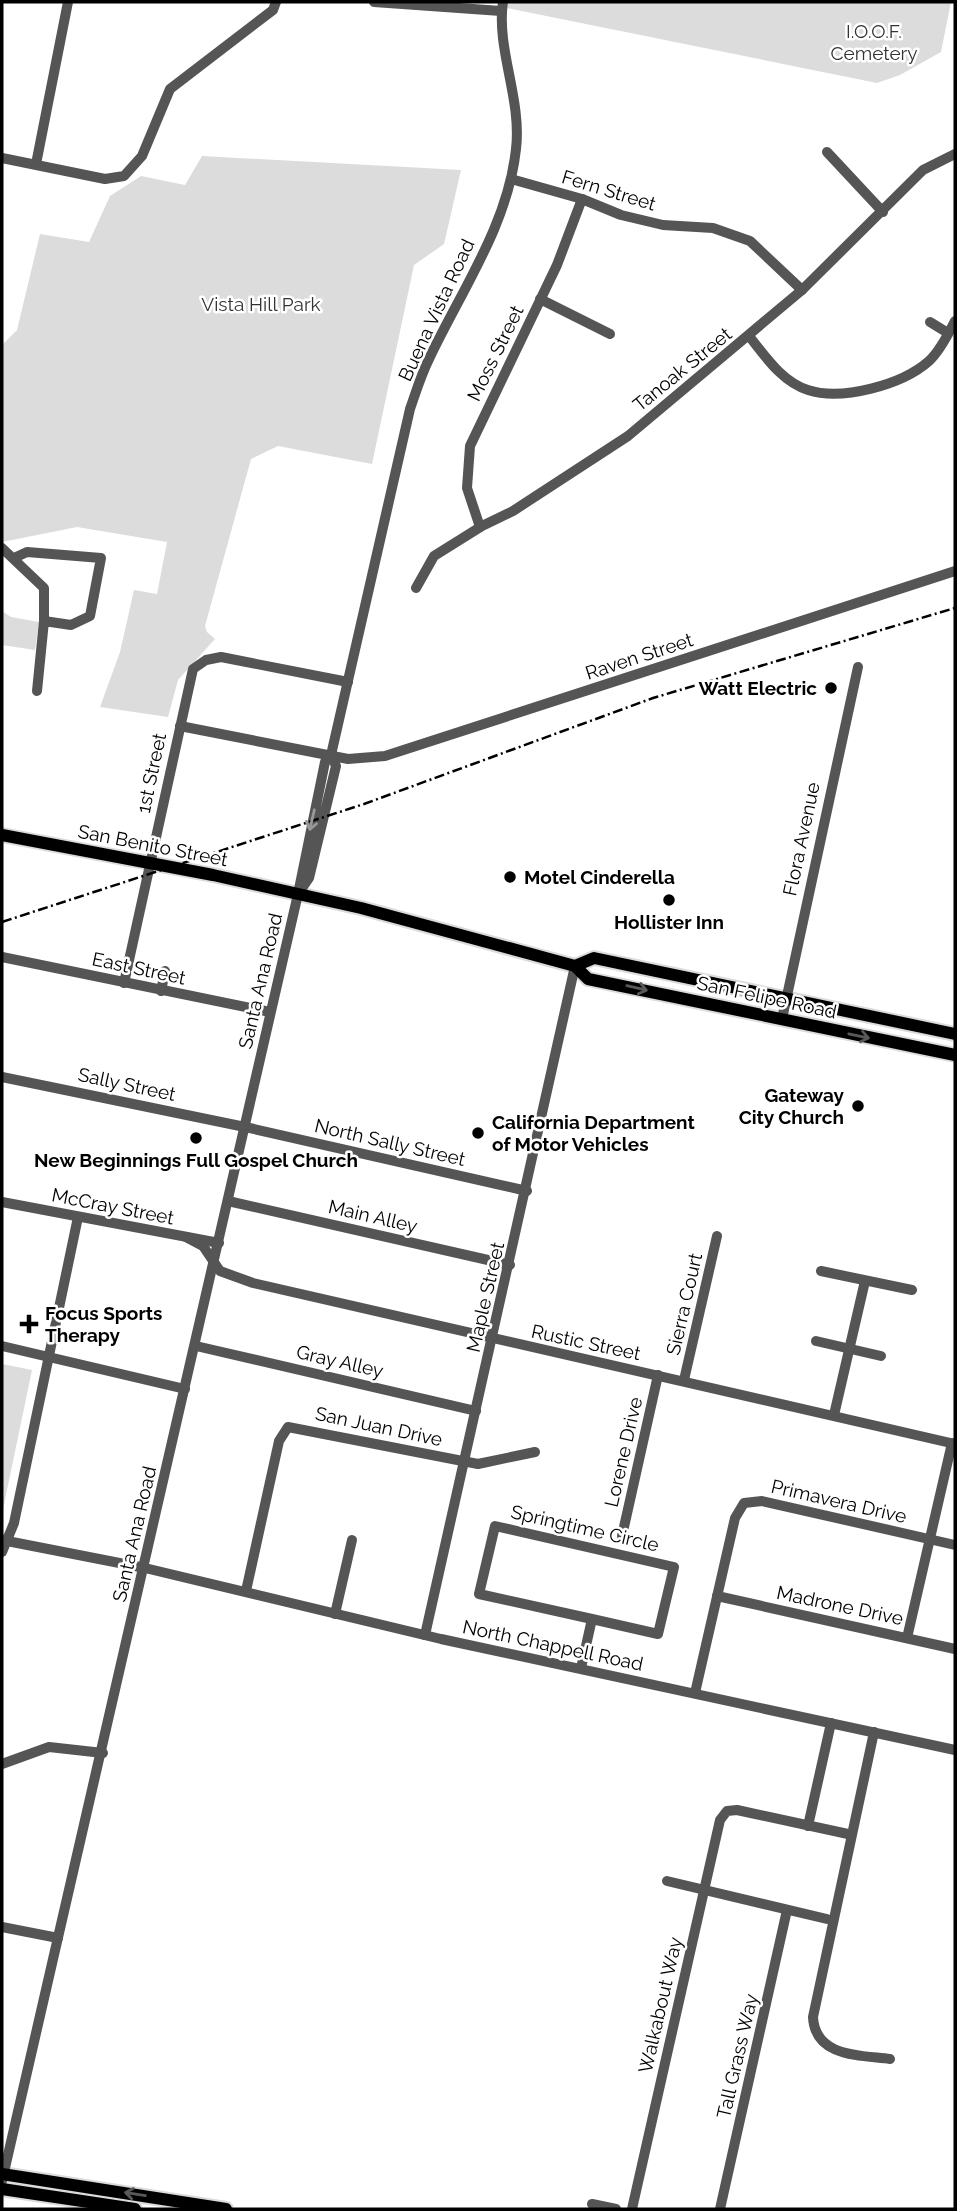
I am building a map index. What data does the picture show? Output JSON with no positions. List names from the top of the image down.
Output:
{
  "streets": {
    "main road": ["San Benito Street", "San Felipe Road"],
    "street": [
      "Fern Street",
      "Buena Vista Road",
      "Moss Street",
      "Tanoak Street",
      "Raven Street",
      "1st Street",
      "Flora Avenue",
      "East Street",
      "Santa Ana Road",
      "Sally Street",
      "North Sally Street",
      "McCray Street",
      "Main Alley",
      "Maple Street",
      "Sierra Court",
      "Rustic Street",
      "Gray Alley",
      "San Juan Drive",
      "Lorene Drive",
      "Primavera Drive",
      "Springtime Circle",
      "Madrone Drive",
      "North Chappell Road",
      "Walkabout Way",
      "Tall Grass Way"
    ]
  },
  "crossings": [
    ["Fern Street", "Buena Vista Road"],
    ["Fern Street", "Moss Street"],
    ["Fern Street", "Tanoak Street"],
    ["Buena Vista Road", "Raven Street"],
    ["Buena Vista Road", "1st Street"],
    ["Buena Vista Road", "San Benito Street"],
    ["Buena Vista Road", "Santa Ana Road"],
    ["Buena Vista Road", "San Felipe Road"],
    ["Moss Street", "Tanoak Street"],
    ["Raven Street", "1st Street"],
    ["1st Street", "San Benito Street"],
    ["1st Street", "East Street"],
    ["Flora Avenue", "San Felipe Road"],
    ["San Benito Street", "Santa Ana Road"],
    ["San Benito Street", "San Felipe Road"],
    ["East Street", "Santa Ana Road"],
    ["Santa Ana Road", "San Felipe Road"],
    ["Santa Ana Road", "Sally Street"],
    ["Santa Ana Road", "North Sally Street"],
    ["Santa Ana Road", "McCray Street"],
    ["Santa Ana Road", "Main Alley"],
    ["Santa Ana Road", "Rustic Street"],
    ["Santa Ana Road", "Gray Alley"],
    ["Santa Ana Road", "North Chappell Road"],
    ["San Felipe Road", "Maple Street"],
    ["Sally Street", "North Sally Street"],
    ["North Sally Street", "Maple Street"],
    ["McCray Street", "Rustic Street"],
    ["Main Alley", "Maple Street"],
    ["Maple Street", "Rustic Street"],
    ["Maple Street", "Gray Alley"],
    ["Maple Street", "San Juan Drive"],
    ["Maple Street", "North Chappell Road"],
    ["Sierra Court", "Rustic Street"],
    ["Rustic Street", "Lorene Drive"],
    ["San Juan Drive", "North Chappell Road"],
    ["Primavera Drive", "Madrone Drive"],
    ["Primavera Drive", "North Chappell Road"]
  ],
  "parks": ["I.O.O.F. Cemetery", "Vista Hill Park"],
  "places": {
    "other": [
      "Watt Electric",
      "Motel Cinderella",
      "Hollister Inn",
      "Gateway City Church",
      "California Department of Motor Vehicles",
      "New Beginnings Full Gospel Church"
    ],
    "health": ["Focus Sports Therapy"]
  }
}
